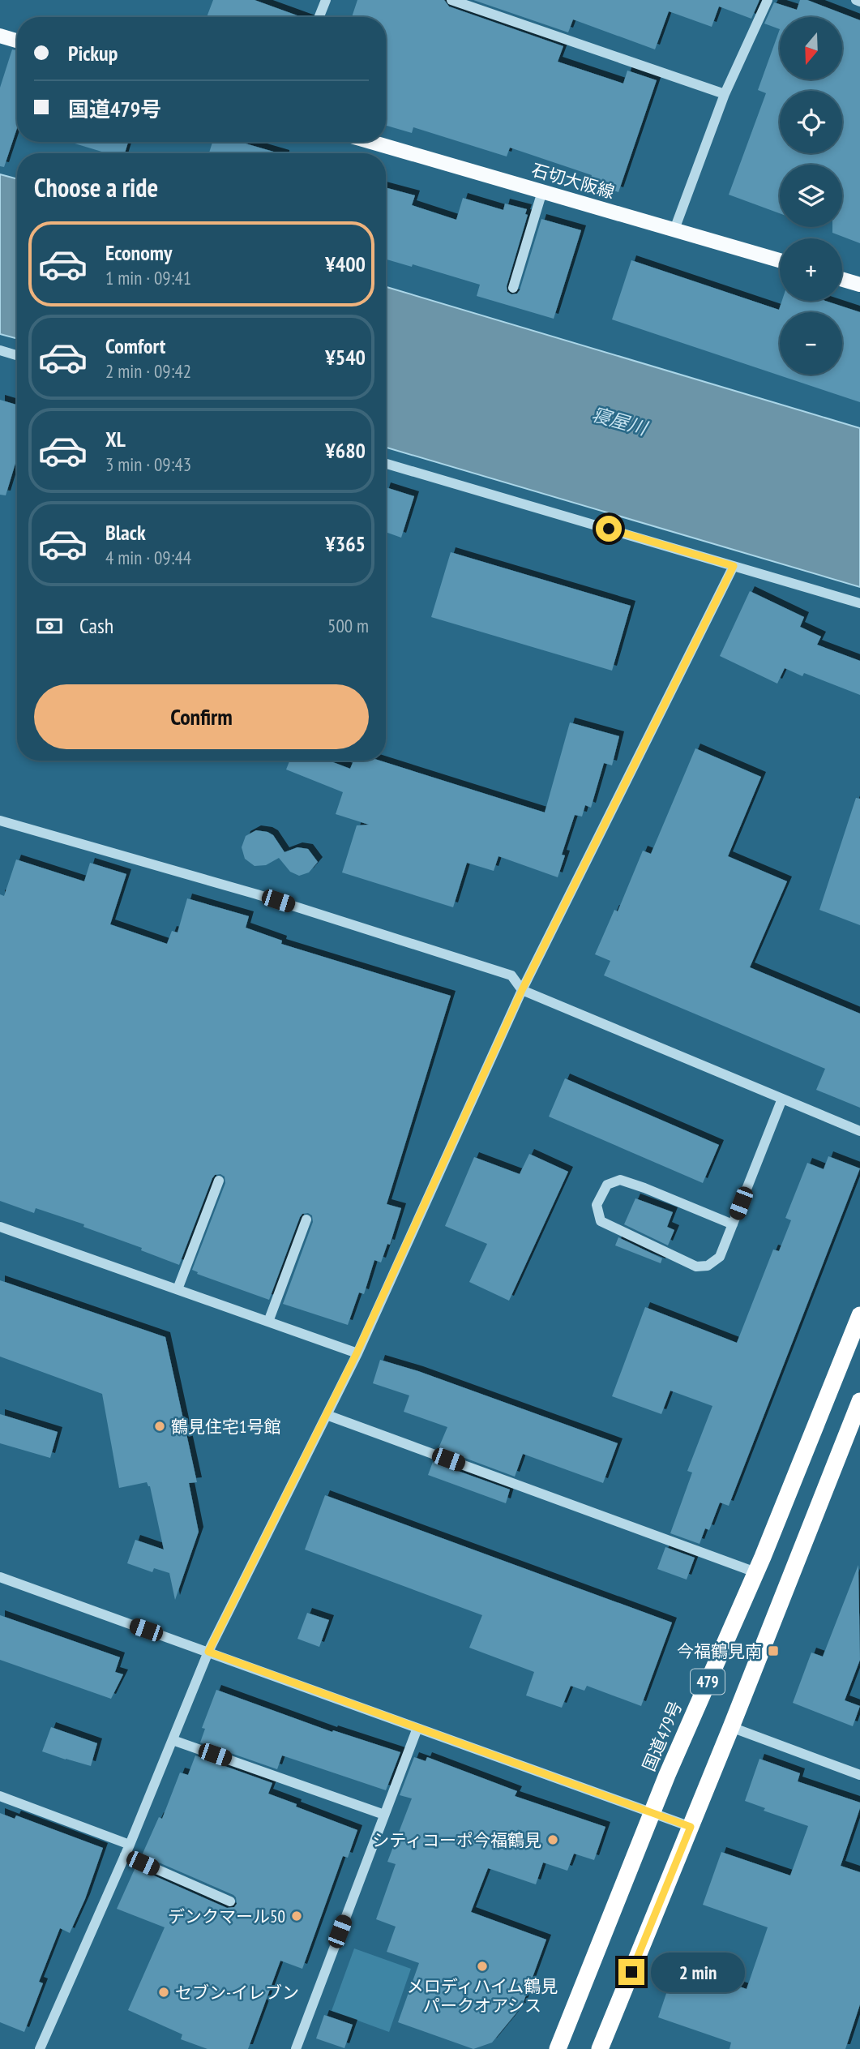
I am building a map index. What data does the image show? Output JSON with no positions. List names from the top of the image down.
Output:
{
  "streets": {
    "highway": ["479", "国道479号"],
    "main road": ["石切大阪線"]
  },
  "water": ["寝屋川"],
  "places": {
    "other": [
      "鶴見住宅1号館",
      "シティコーポ今福鶴見",
      "デンクマール50",
      "メロディハイム鶴見 パークオアシス",
      "セブン-イレブン"
    ],
    "transit": ["今福鶴見南"]
  },
  "north": "bottom",
  "page": {
    "map_buttons": ["+", "−"],
    "banner": ["Pickup", "国道479号"],
    "heading": "Choose a ride",
    "list": [
      {
        "name": "Economy",
        "note": "1 min · 09:41",
        "value": "¥400"
      },
      {
        "name": "Comfort",
        "note": "2 min · 09:42",
        "value": "¥540"
      },
      {
        "name": "XL",
        "note": "3 min · 09:43",
        "value": "¥680"
      },
      {
        "name": "Black",
        "note": "4 min · 09:44",
        "value": "¥365"
      }
    ],
    "pay": ["Cash", "500 m"],
    "buttons": "Confirm",
    "bubble": "2 min"
  }
}
